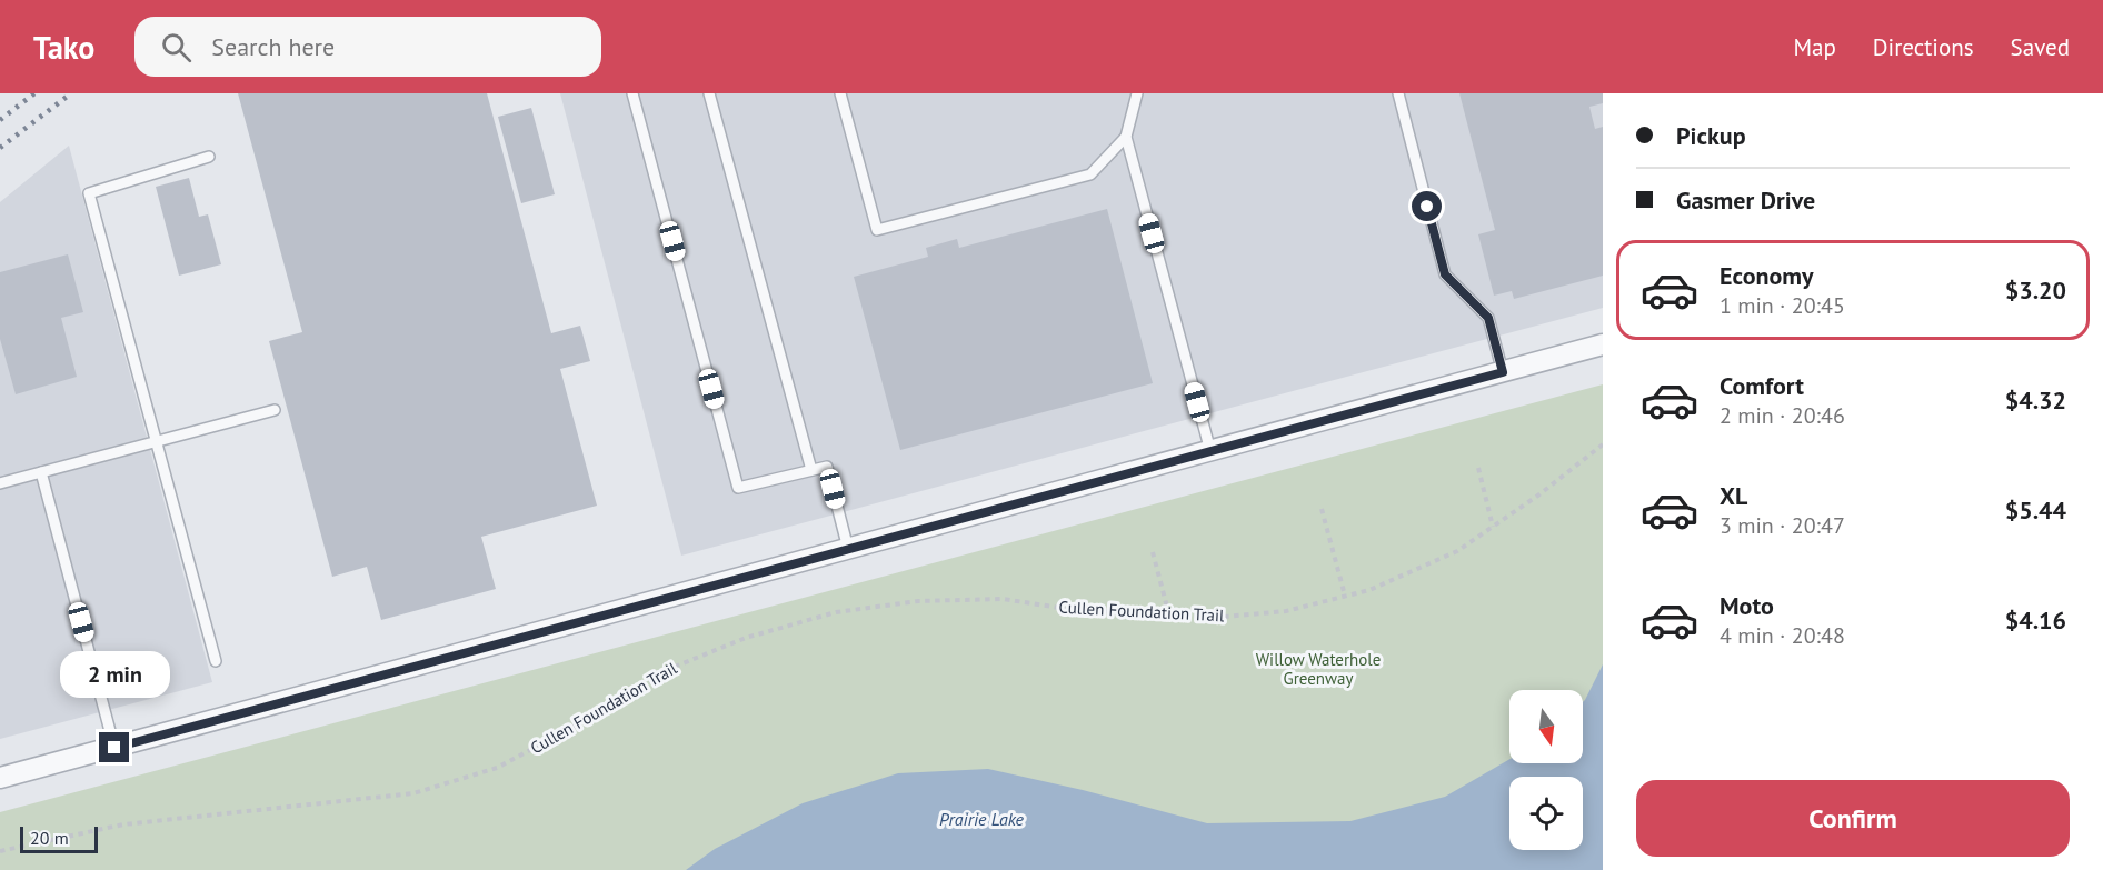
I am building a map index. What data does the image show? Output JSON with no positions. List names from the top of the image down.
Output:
{
  "streets": {
    "path": ["Cullen Foundation Trail"]
  },
  "water": ["Prairie Lake"],
  "parks": ["Willow Waterhole Greenway"],
  "scale_bar": "20 m",
  "north": "bottom",
  "page": {
    "header": "Tako",
    "search": "Search here",
    "nav": ["Map", "Directions", "Saved"],
    "banner": ["Pickup", "Gasmer Drive"],
    "list": [
      {
        "name": "Economy",
        "note": "1 min · 20:45",
        "value": "$3.20"
      },
      {
        "name": "Comfort",
        "note": "2 min · 20:46",
        "value": "$4.32"
      },
      {
        "name": "XL",
        "note": "3 min · 20:47",
        "value": "$5.44"
      },
      {
        "name": "Moto",
        "note": "4 min · 20:48",
        "value": "$4.16"
      }
    ],
    "bubble": "2 min",
    "buttons": "Confirm",
    "scale": "20 m"
  }
}
